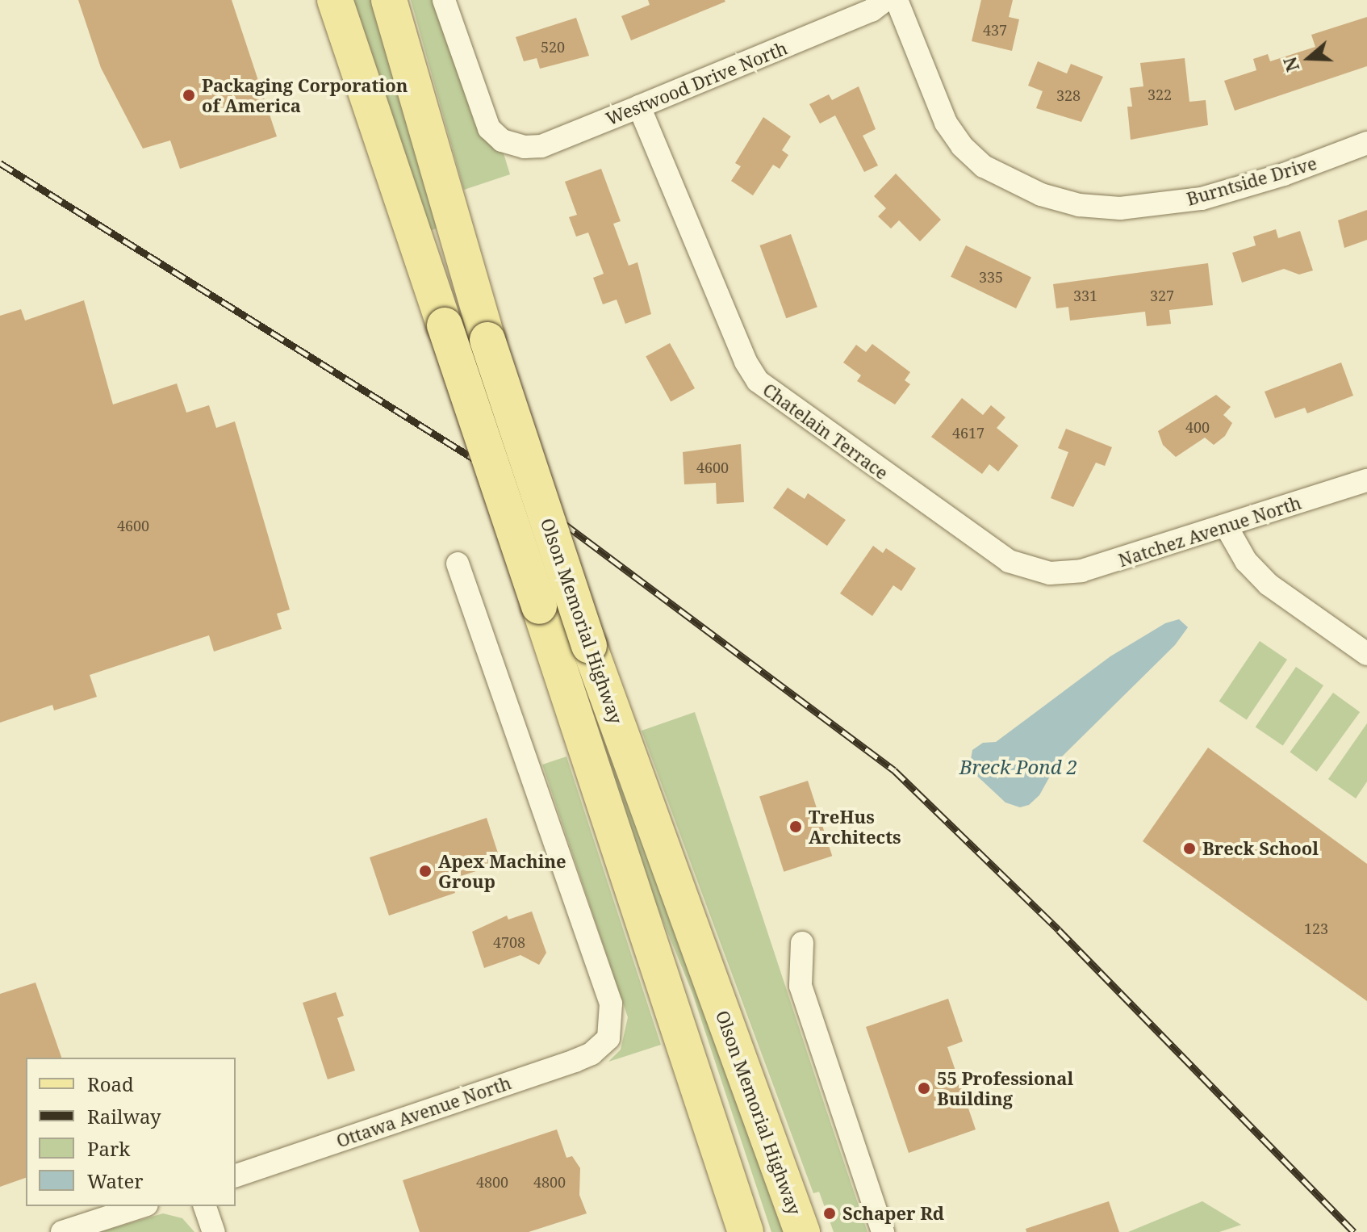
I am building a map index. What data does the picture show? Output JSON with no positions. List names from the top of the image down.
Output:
{
  "streets": {
    "main road": ["Olson Memorial Highway"],
    "street": [
      "Westwood Drive North",
      "Burntside Drive",
      "Chatelain Terrace",
      "Natchez Avenue North",
      "Ottawa Avenue North"
    ]
  },
  "crossings": [
    ["Westwood Drive North", "Chatelain Terrace"],
    ["Chatelain Terrace", "Natchez Avenue North"]
  ],
  "water": ["Breck Pond 2"],
  "places": [
    "Packaging Corporation of America",
    "TreHus Architects",
    "Breck School",
    "Apex Machine Group",
    "55 Professional Building",
    "Schaper Rd"
  ],
  "house_numbers": [
    "437",
    "520",
    "322",
    "328",
    "335",
    "331",
    "327",
    "400",
    "4617",
    "4600",
    "4600",
    "123",
    "4708",
    "4800",
    "4800"
  ],
  "legend": [
    "Road",
    "Railway",
    "Park",
    "Water"
  ],
  "north": "left"
}
